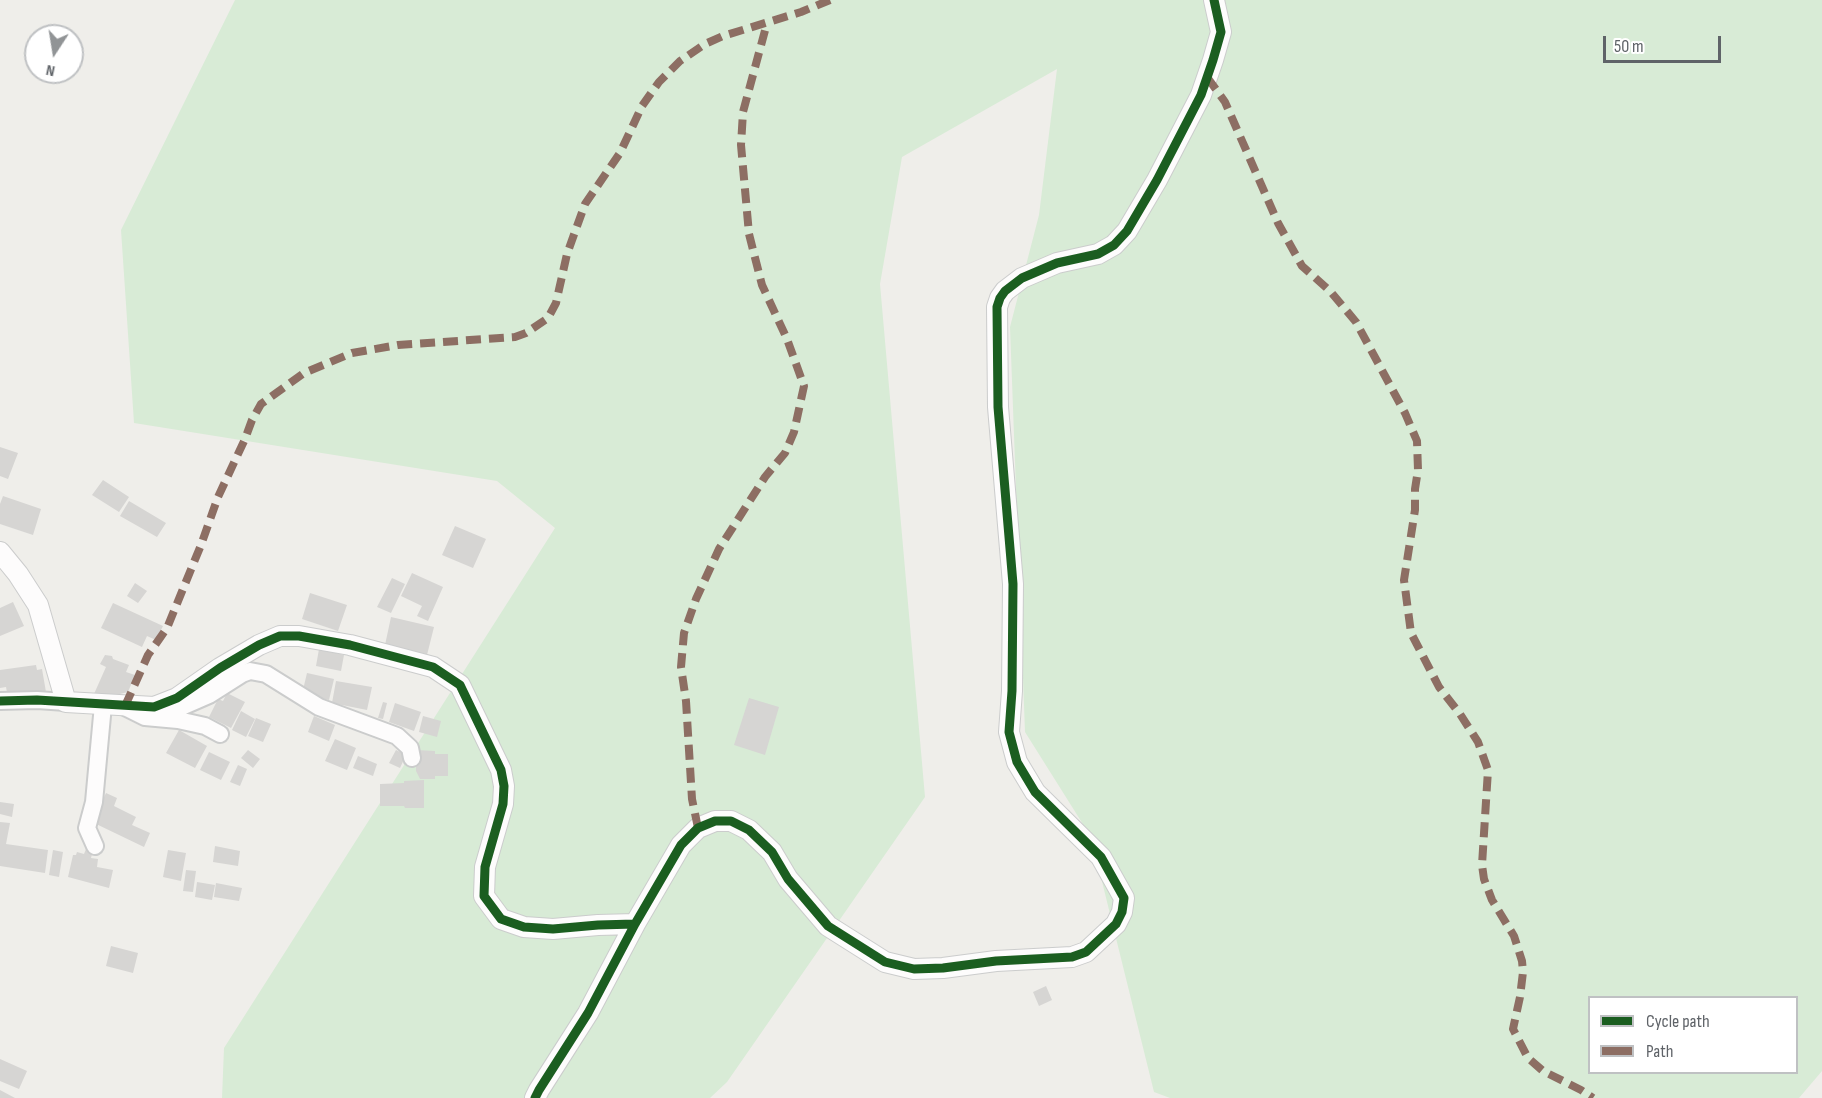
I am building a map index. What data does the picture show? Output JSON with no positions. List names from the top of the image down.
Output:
{
  "legend": ["Cycle path", "Path"],
  "scale_bar": "50 m",
  "north": "bottom"
}
